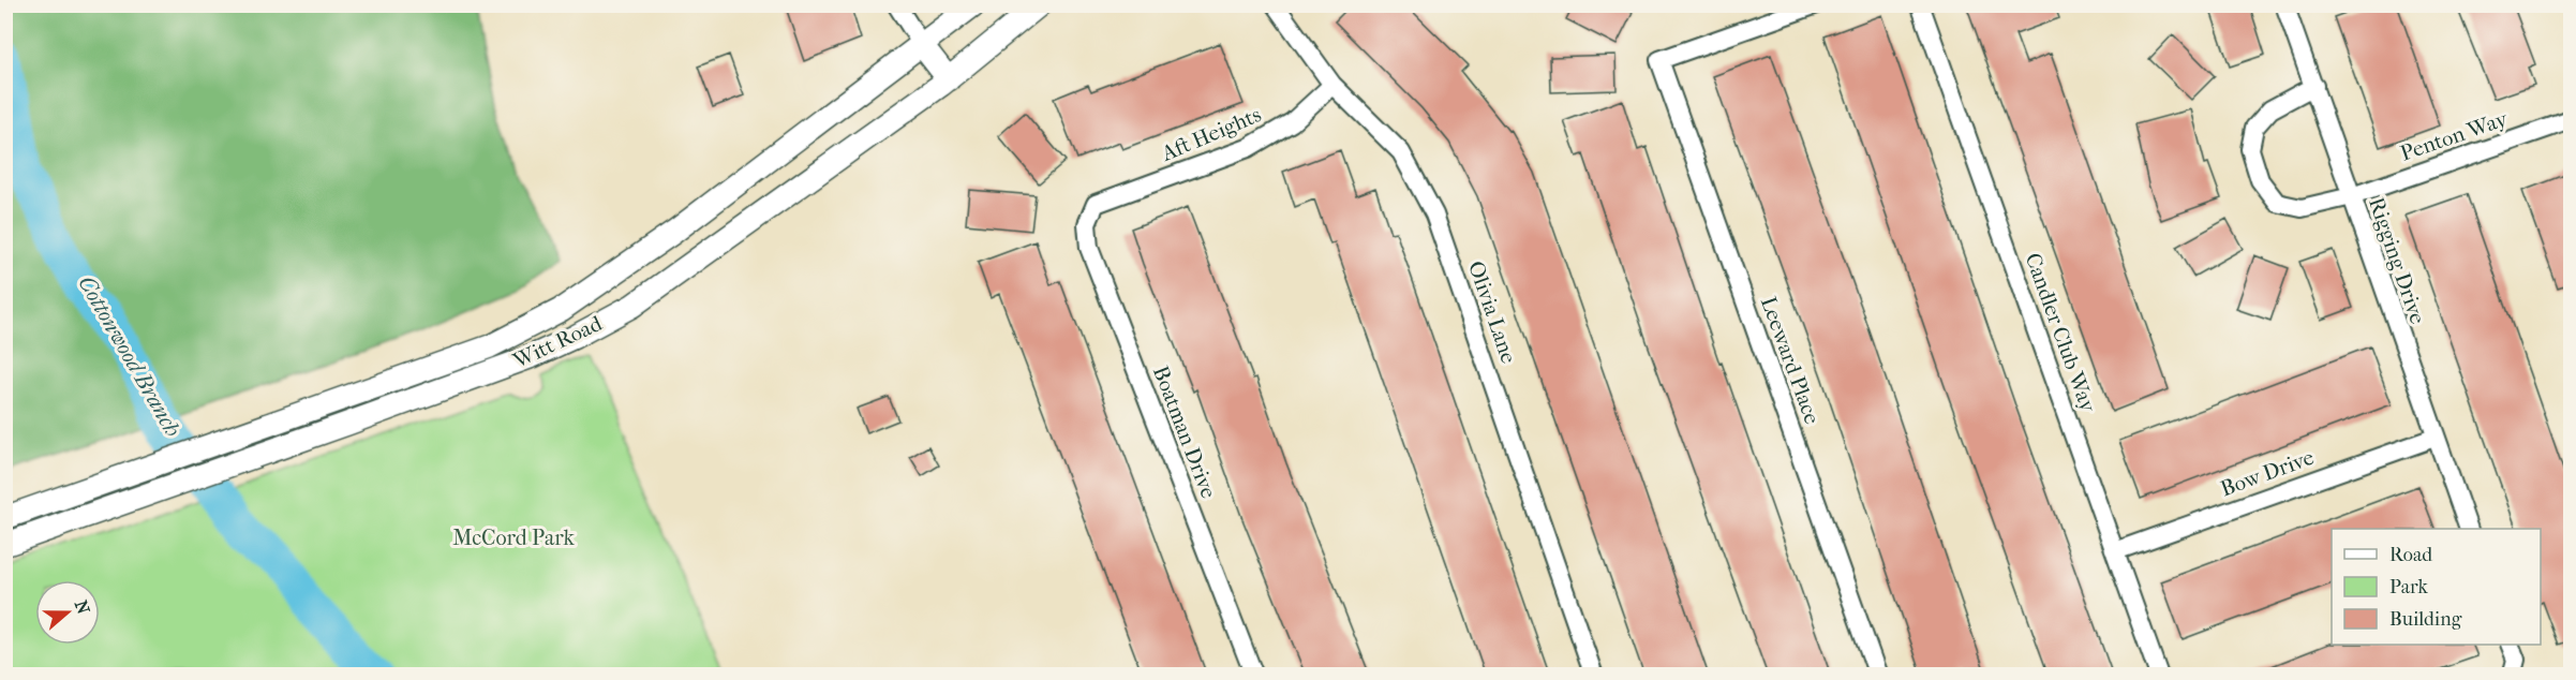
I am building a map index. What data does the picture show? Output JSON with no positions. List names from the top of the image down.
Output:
{
  "streets": {
    "street": [
      "Aft Heights",
      "Penton Way",
      "Rigging Drive",
      "Olivia Lane",
      "Candler Club Way",
      "Witt Road",
      "Leeward Place",
      "Boatman Drive",
      "Bow Drive"
    ]
  },
  "crossings": [
    ["Aft Heights", "Olivia Lane"],
    ["Aft Heights", "Boatman Drive"],
    ["Penton Way", "Rigging Drive"],
    ["Rigging Drive", "Bow Drive"],
    ["Candler Club Way", "Bow Drive"]
  ],
  "water": ["Cottonwood Branch"],
  "parks": ["McCord Park"],
  "legend": ["Road", "Park", "Building"],
  "north": "right"
}
